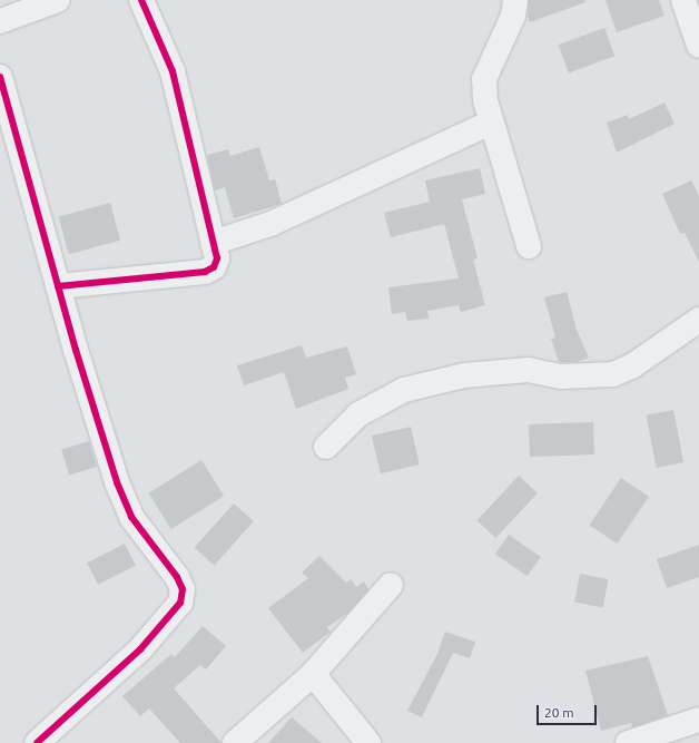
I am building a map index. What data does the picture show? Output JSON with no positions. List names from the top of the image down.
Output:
{
  "scale_bar": "20 m"
}
